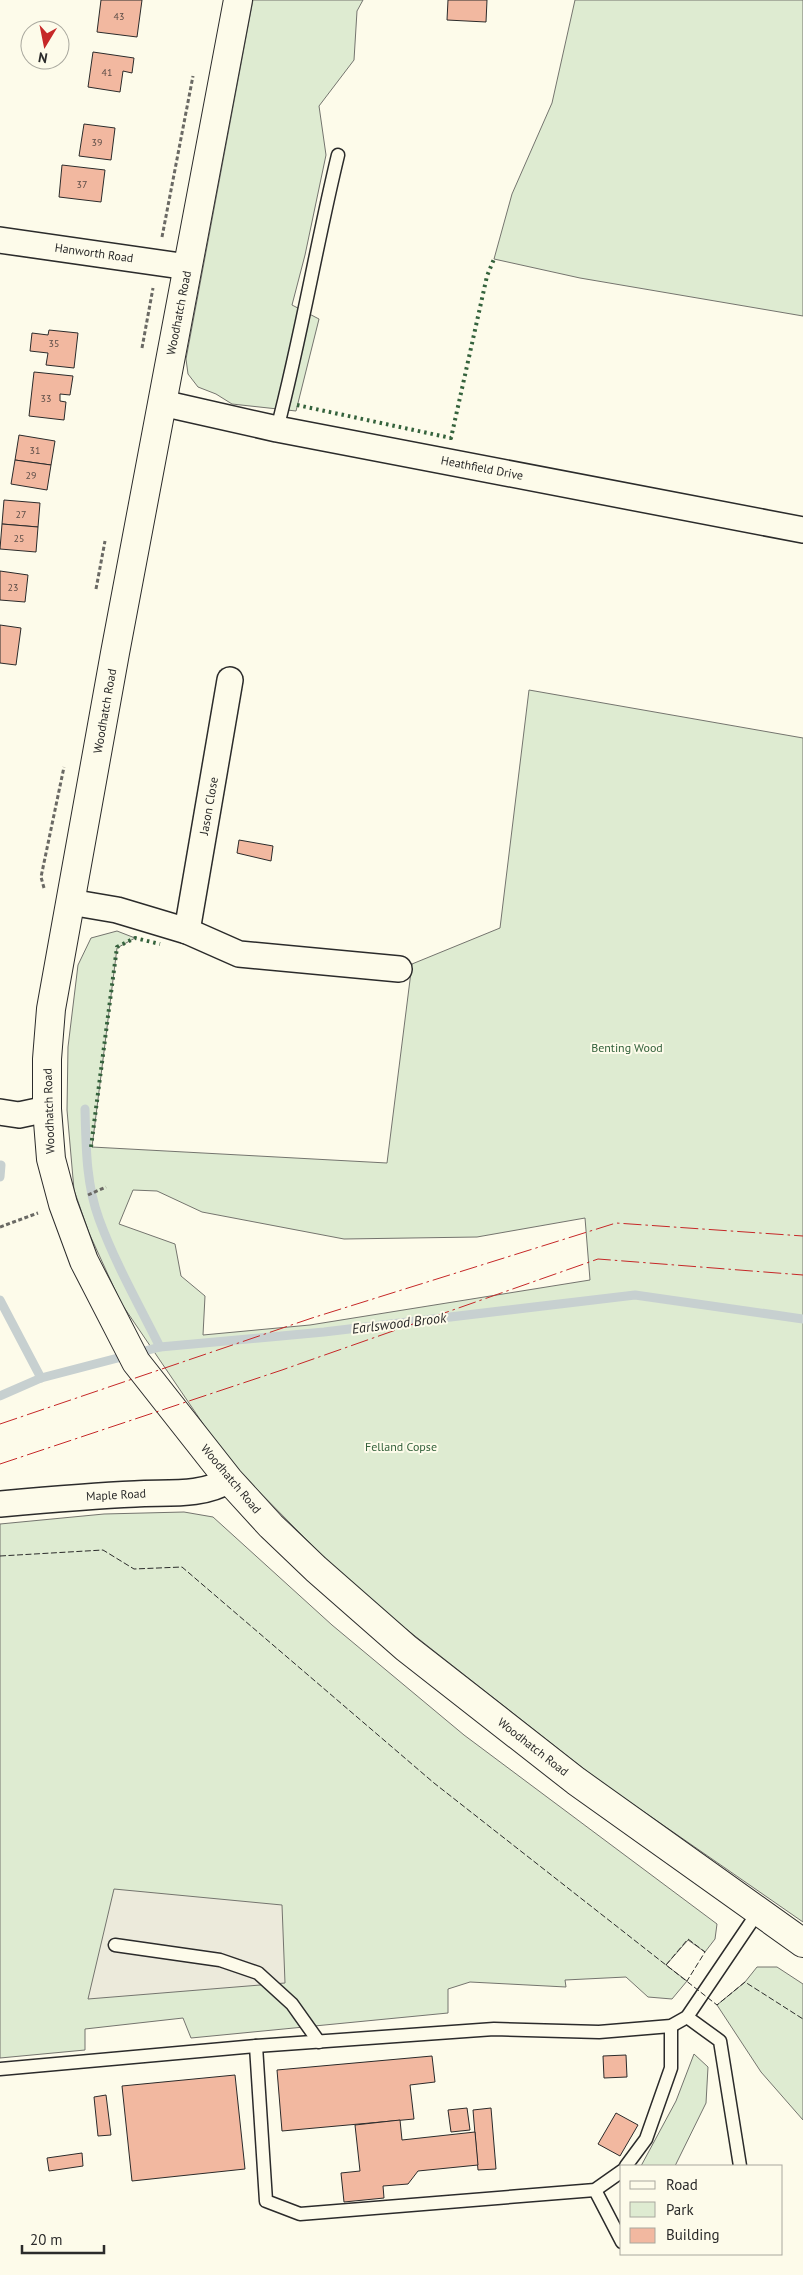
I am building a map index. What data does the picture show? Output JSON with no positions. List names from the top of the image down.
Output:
{
  "streets": {
    "main road": ["Woodhatch Road"],
    "street": [
      "Hanworth Road",
      "Heathfield Drive",
      "Jason Close",
      "Maple Road"
    ]
  },
  "crossings": [
    ["Hanworth Road", "Woodhatch Road"],
    ["Woodhatch Road", "Heathfield Drive"],
    ["Woodhatch Road", "Maple Road"]
  ],
  "water": ["Earlswood Brook"],
  "parks": ["Benting Wood", "Felland Copse"],
  "house_numbers": [
    "43",
    "41",
    "39",
    "37",
    "35",
    "33",
    "31",
    "29",
    "27",
    "25",
    "23"
  ],
  "legend": ["Road", "Park", "Building"],
  "scale_bar": "20 m",
  "north": "bottom"
}
